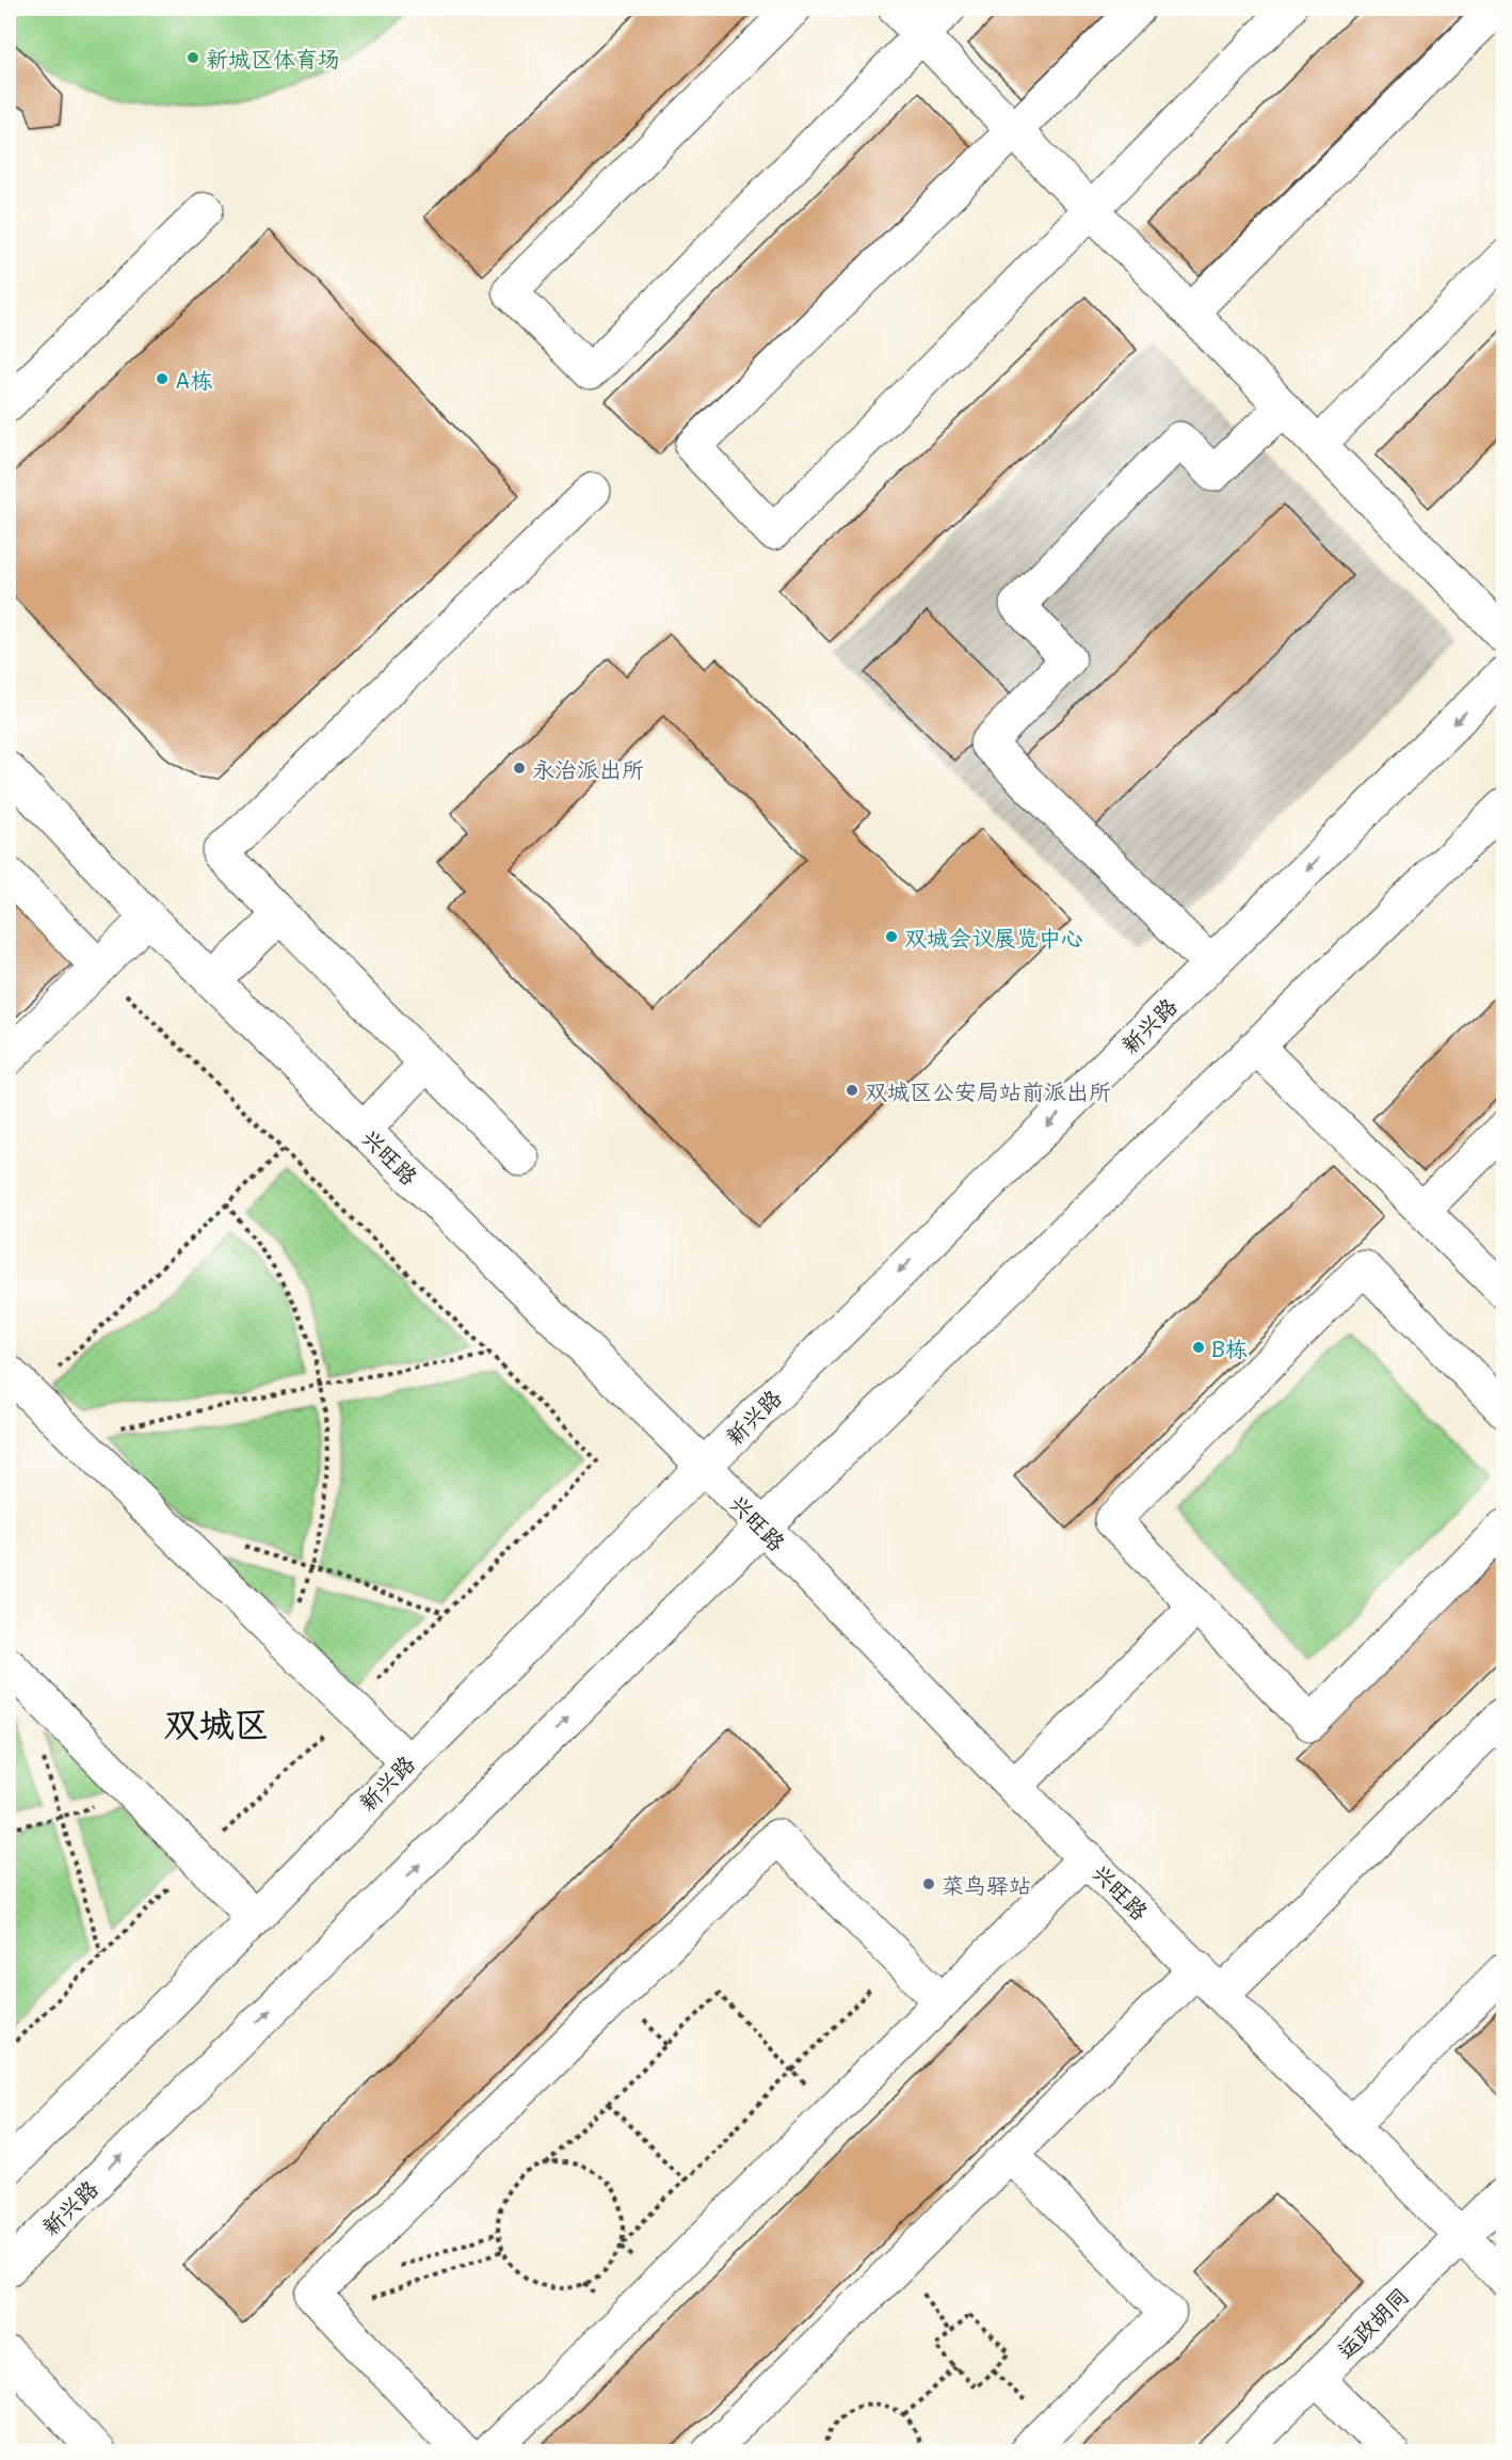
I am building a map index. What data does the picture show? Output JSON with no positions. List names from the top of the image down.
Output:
{
  "streets": {
    "street": ["新兴路", "兴旺路", "运政胡同"]
  },
  "crossings": [
    ["新兴路", "兴旺路"],
    ["兴旺路", "运政胡同"]
  ],
  "districts": ["双城区"],
  "places": [
    "新城区体育场",
    "A栋",
    "永治派出所",
    "双城会议展览中心",
    "双城区公安局站前派出所",
    "B栋",
    "菜鸟驿站"
  ]
}
